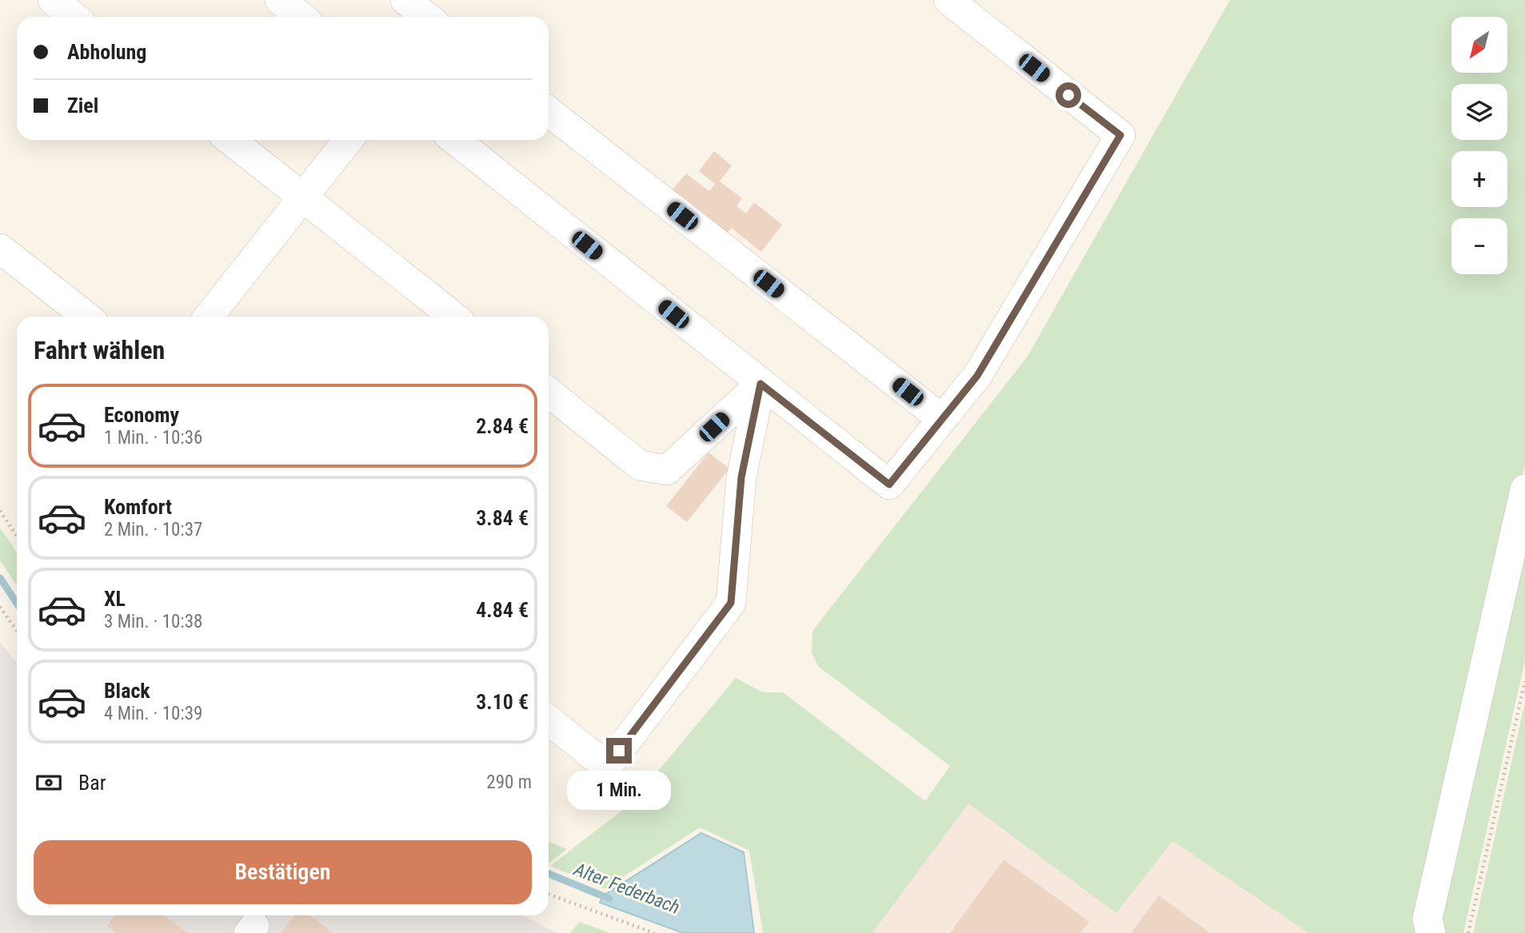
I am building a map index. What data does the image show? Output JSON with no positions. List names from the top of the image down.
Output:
{
  "water": ["Alter Federbach"],
  "north": "bottom left",
  "page": {
    "map_buttons": ["+", "−"],
    "banner": ["Abholung", "Ziel"],
    "heading": "Fahrt wählen",
    "list": [
      {
        "name": "Economy",
        "note": "1 Min. · 10:36",
        "value": "2.84 €"
      },
      {
        "name": "Komfort",
        "note": "2 Min. · 10:37",
        "value": "3.84 €"
      },
      {
        "name": "XL",
        "note": "3 Min. · 10:38",
        "value": "4.84 €"
      },
      {
        "name": "Black",
        "note": "4 Min. · 10:39",
        "value": "3.10 €"
      }
    ],
    "pay": ["Bar", "290 m"],
    "bubble": "1 Min.",
    "buttons": "Bestätigen"
  }
}
